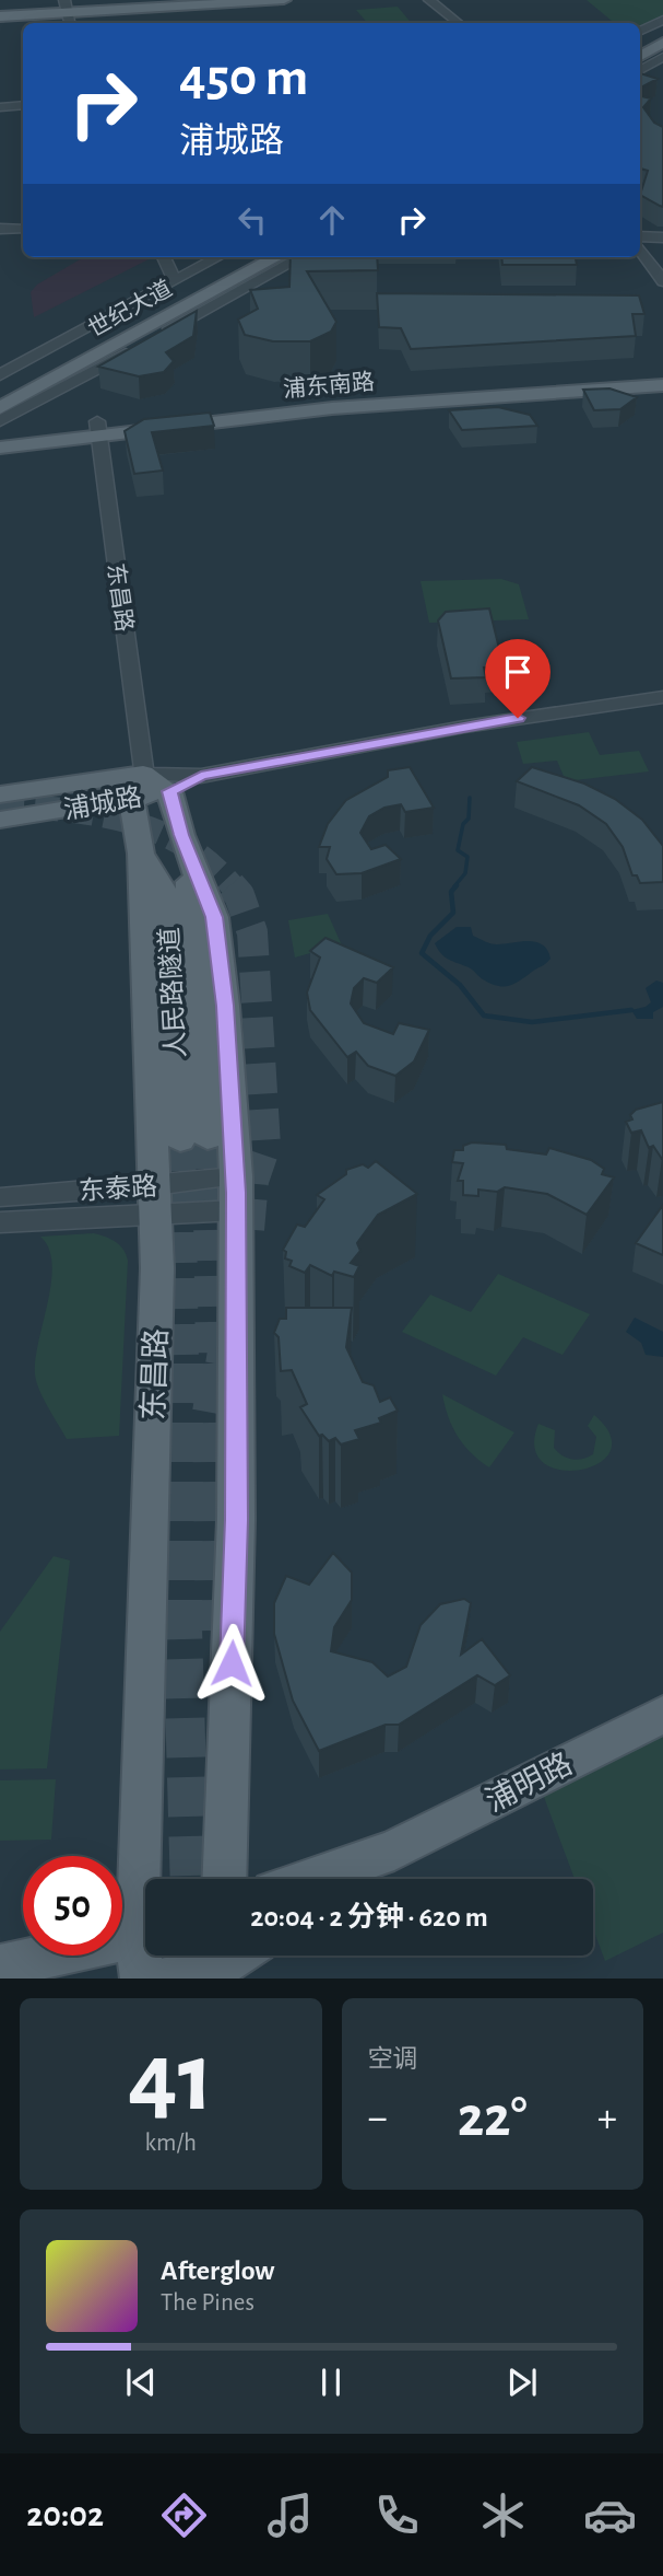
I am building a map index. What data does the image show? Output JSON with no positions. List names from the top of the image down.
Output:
{
  "streets": {
    "main road": [
      "世纪大道",
      "浦东南路",
      "东昌路",
      "浦城路",
      "人民路隧道",
      "浦明路"
    ],
    "street": ["东泰路"]
  },
  "crossings": [
    ["浦东南路", "东昌路"],
    ["东昌路", "浦城路"],
    ["东昌路", "人民路隧道"],
    ["东昌路", "东泰路"]
  ],
  "page": {
    "turn": ["450 m", "浦城路"],
    "limit": "50",
    "trip": "20:04 · 2 分钟 · 620 m",
    "tile": [
      ["41", "km/h"],
      "空调"
    ],
    "heat": ["−", "22°", "+"],
    "song": ["Afterglow", "The Pines"],
    "tabs": "20:02"
  }
}
